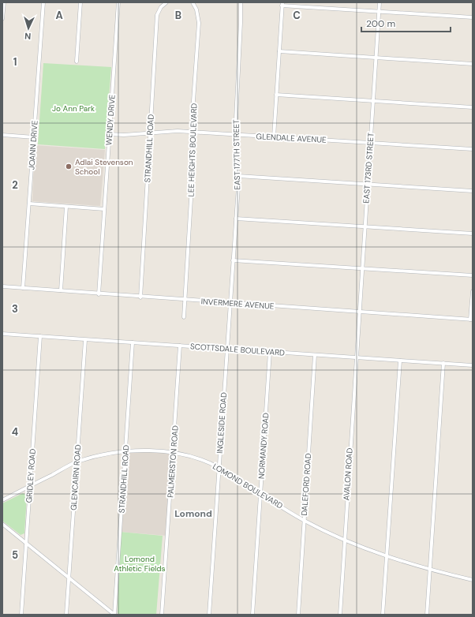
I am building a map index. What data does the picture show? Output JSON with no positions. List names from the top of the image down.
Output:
{
  "streets": {
    "street": [
      "WENDY DRIVE",
      "GLENDALE AVENUE",
      "JOANN DRIVE",
      "STRANDHILL ROAD",
      "LEE HEIGHTS BOULEVARD",
      "EAST 177TH STREET",
      "EAST 173RD STREET",
      "INVERMERE AVENUE",
      "SCOTTSDALE BOULEVARD",
      "INGLESIDE ROAD",
      "NORMANDY ROAD",
      "PALMERSTON ROAD",
      "AVALON ROAD",
      "GRIDLEY ROAD",
      "GLENCAIRN ROAD",
      "DALEFORD ROAD",
      "LOMOND BOULEVARD"
    ]
  },
  "crossings": [
    ["WENDY DRIVE", "GLENDALE AVENUE"],
    ["WENDY DRIVE", "INVERMERE AVENUE"],
    ["GLENDALE AVENUE", "STRANDHILL ROAD"],
    ["GLENDALE AVENUE", "LEE HEIGHTS BOULEVARD"],
    ["GLENDALE AVENUE", "EAST 177TH STREET"],
    ["GLENDALE AVENUE", "EAST 173RD STREET"],
    ["JOANN DRIVE", "INVERMERE AVENUE"],
    ["STRANDHILL ROAD", "INVERMERE AVENUE"],
    ["STRANDHILL ROAD", "SCOTTSDALE BOULEVARD"],
    ["STRANDHILL ROAD", "LOMOND BOULEVARD"],
    ["LEE HEIGHTS BOULEVARD", "INVERMERE AVENUE"],
    ["EAST 177TH STREET", "INVERMERE AVENUE"],
    ["EAST 177TH STREET", "INGLESIDE ROAD"],
    ["EAST 173RD STREET", "INVERMERE AVENUE"],
    ["EAST 173RD STREET", "AVALON ROAD"],
    ["SCOTTSDALE BOULEVARD", "INGLESIDE ROAD"],
    ["SCOTTSDALE BOULEVARD", "NORMANDY ROAD"],
    ["SCOTTSDALE BOULEVARD", "PALMERSTON ROAD"],
    ["SCOTTSDALE BOULEVARD", "AVALON ROAD"],
    ["SCOTTSDALE BOULEVARD", "GRIDLEY ROAD"],
    ["SCOTTSDALE BOULEVARD", "GLENCAIRN ROAD"],
    ["SCOTTSDALE BOULEVARD", "DALEFORD ROAD"],
    ["INGLESIDE ROAD", "LOMOND BOULEVARD"],
    ["NORMANDY ROAD", "LOMOND BOULEVARD"],
    ["PALMERSTON ROAD", "LOMOND BOULEVARD"],
    ["AVALON ROAD", "LOMOND BOULEVARD"],
    ["GRIDLEY ROAD", "LOMOND BOULEVARD"],
    ["GLENCAIRN ROAD", "LOMOND BOULEVARD"],
    ["DALEFORD ROAD", "LOMOND BOULEVARD"]
  ],
  "districts": ["Lomond"],
  "parks": ["Jo Ann Park", "Lomond Athletic Fields"],
  "places": ["Adlai Stevenson School"],
  "scale_bar": "200 m",
  "north": "bottom",
  "grid": {
    "columns": ["A", "B", "C"],
    "rows": [
      "1",
      "2",
      "3",
      "4",
      "5"
    ]
  }
}
